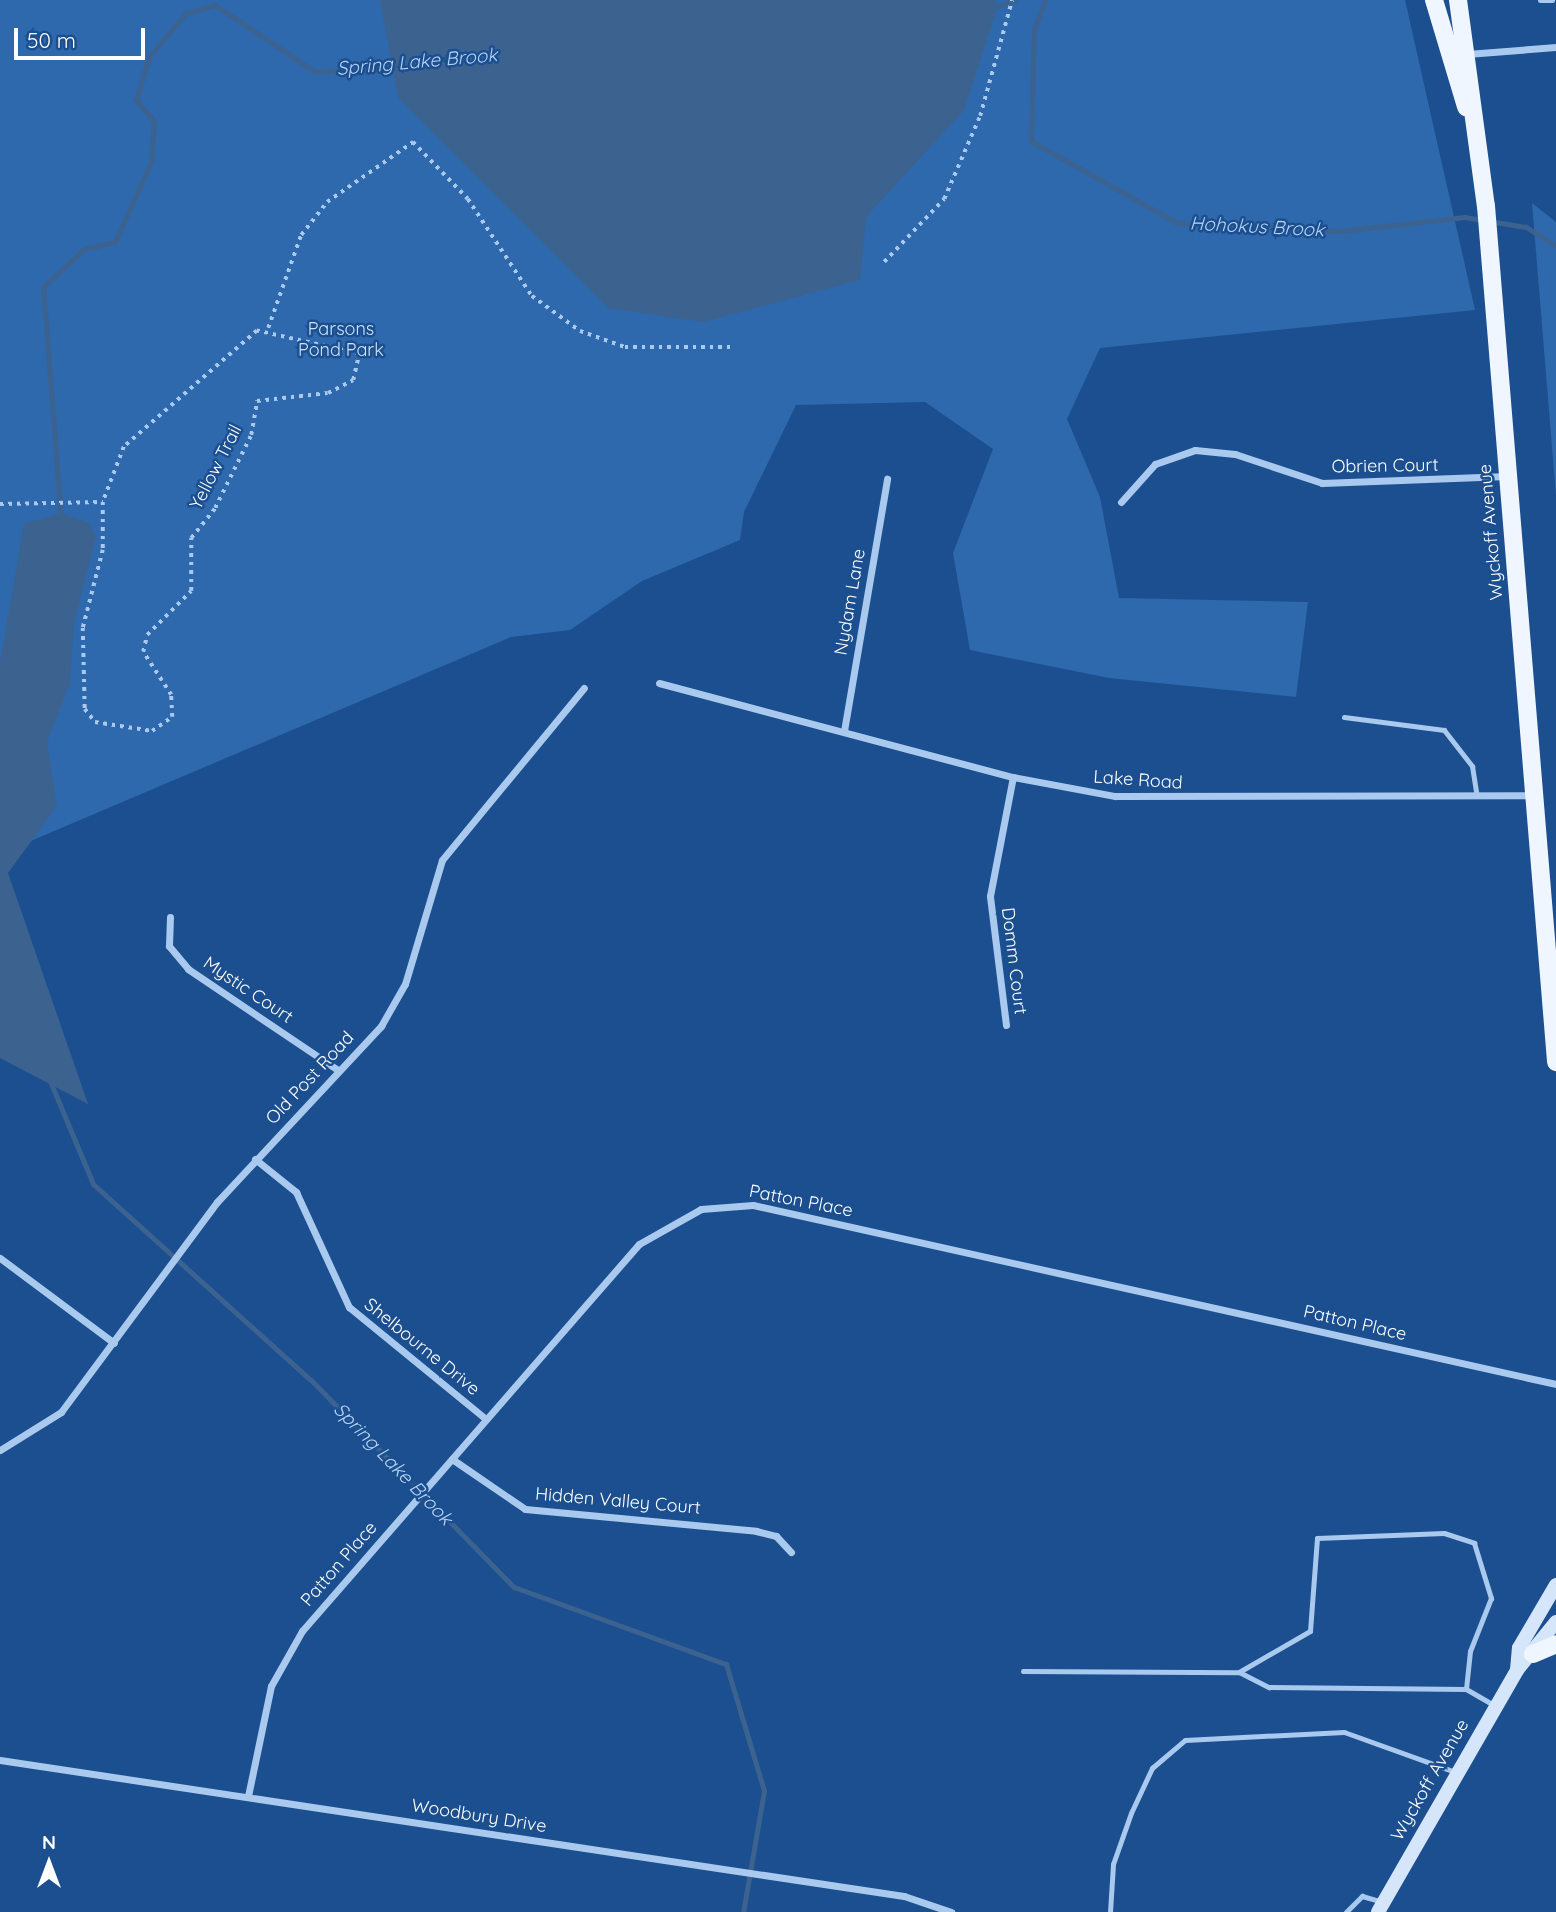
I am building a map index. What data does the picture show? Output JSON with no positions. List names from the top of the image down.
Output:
{
  "streets": {
    "main road": ["Wyckoff Avenue"],
    "street": [
      "Obrien Court",
      "Nydam Lane",
      "Lake Road",
      "Domm Court",
      "Mystic Court",
      "Old Post Road",
      "Patton Place",
      "Shelbourne Drive",
      "Hidden Valley Court",
      "Woodbury Drive"
    ],
    "path": ["Yellow Trail"]
  },
  "crossings": [
    ["Obrien Court", "Wyckoff Avenue"],
    ["Wyckoff Avenue", "Lake Road"],
    ["Nydam Lane", "Lake Road"],
    ["Lake Road", "Domm Court"],
    ["Mystic Court", "Old Post Road"],
    ["Old Post Road", "Shelbourne Drive"],
    ["Patton Place", "Shelbourne Drive"],
    ["Patton Place", "Hidden Valley Court"],
    ["Patton Place", "Woodbury Drive"]
  ],
  "water": ["Spring Lake Brook", "Hohokus Brook"],
  "parks": ["Parsons Pond Park"],
  "scale_bar": "50 m",
  "north": "top"
}
